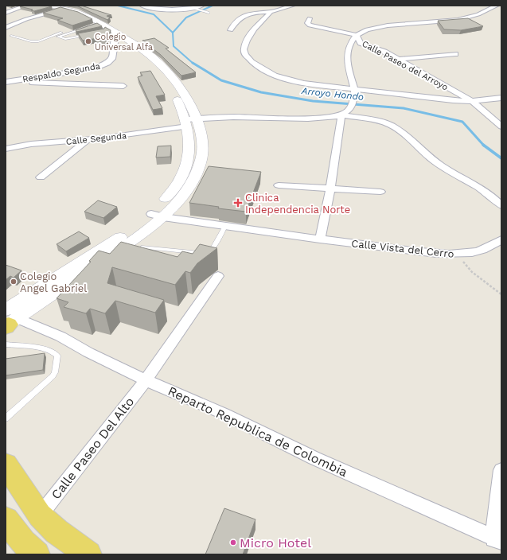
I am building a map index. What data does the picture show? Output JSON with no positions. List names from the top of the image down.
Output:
{
  "streets": {
    "street": [
      "Calle Paseo del Arroyo",
      "Respaldo Segunda",
      "Calle Segunda",
      "Calle Vista del Cerro",
      "Reparto Republica de Colombia",
      "Calle Paseo Del Alto"
    ]
  },
  "crossings": [
    ["Reparto Republica de Colombia", "Calle Paseo Del Alto"]
  ],
  "water": ["Arroyo Hondo"],
  "places": {
    "other": ["Colegio Universal Alfa", "Colegio Angel Gabriel", "Micro Hotel"],
    "health": ["Clinica Independencia Norte"]
  }
}
